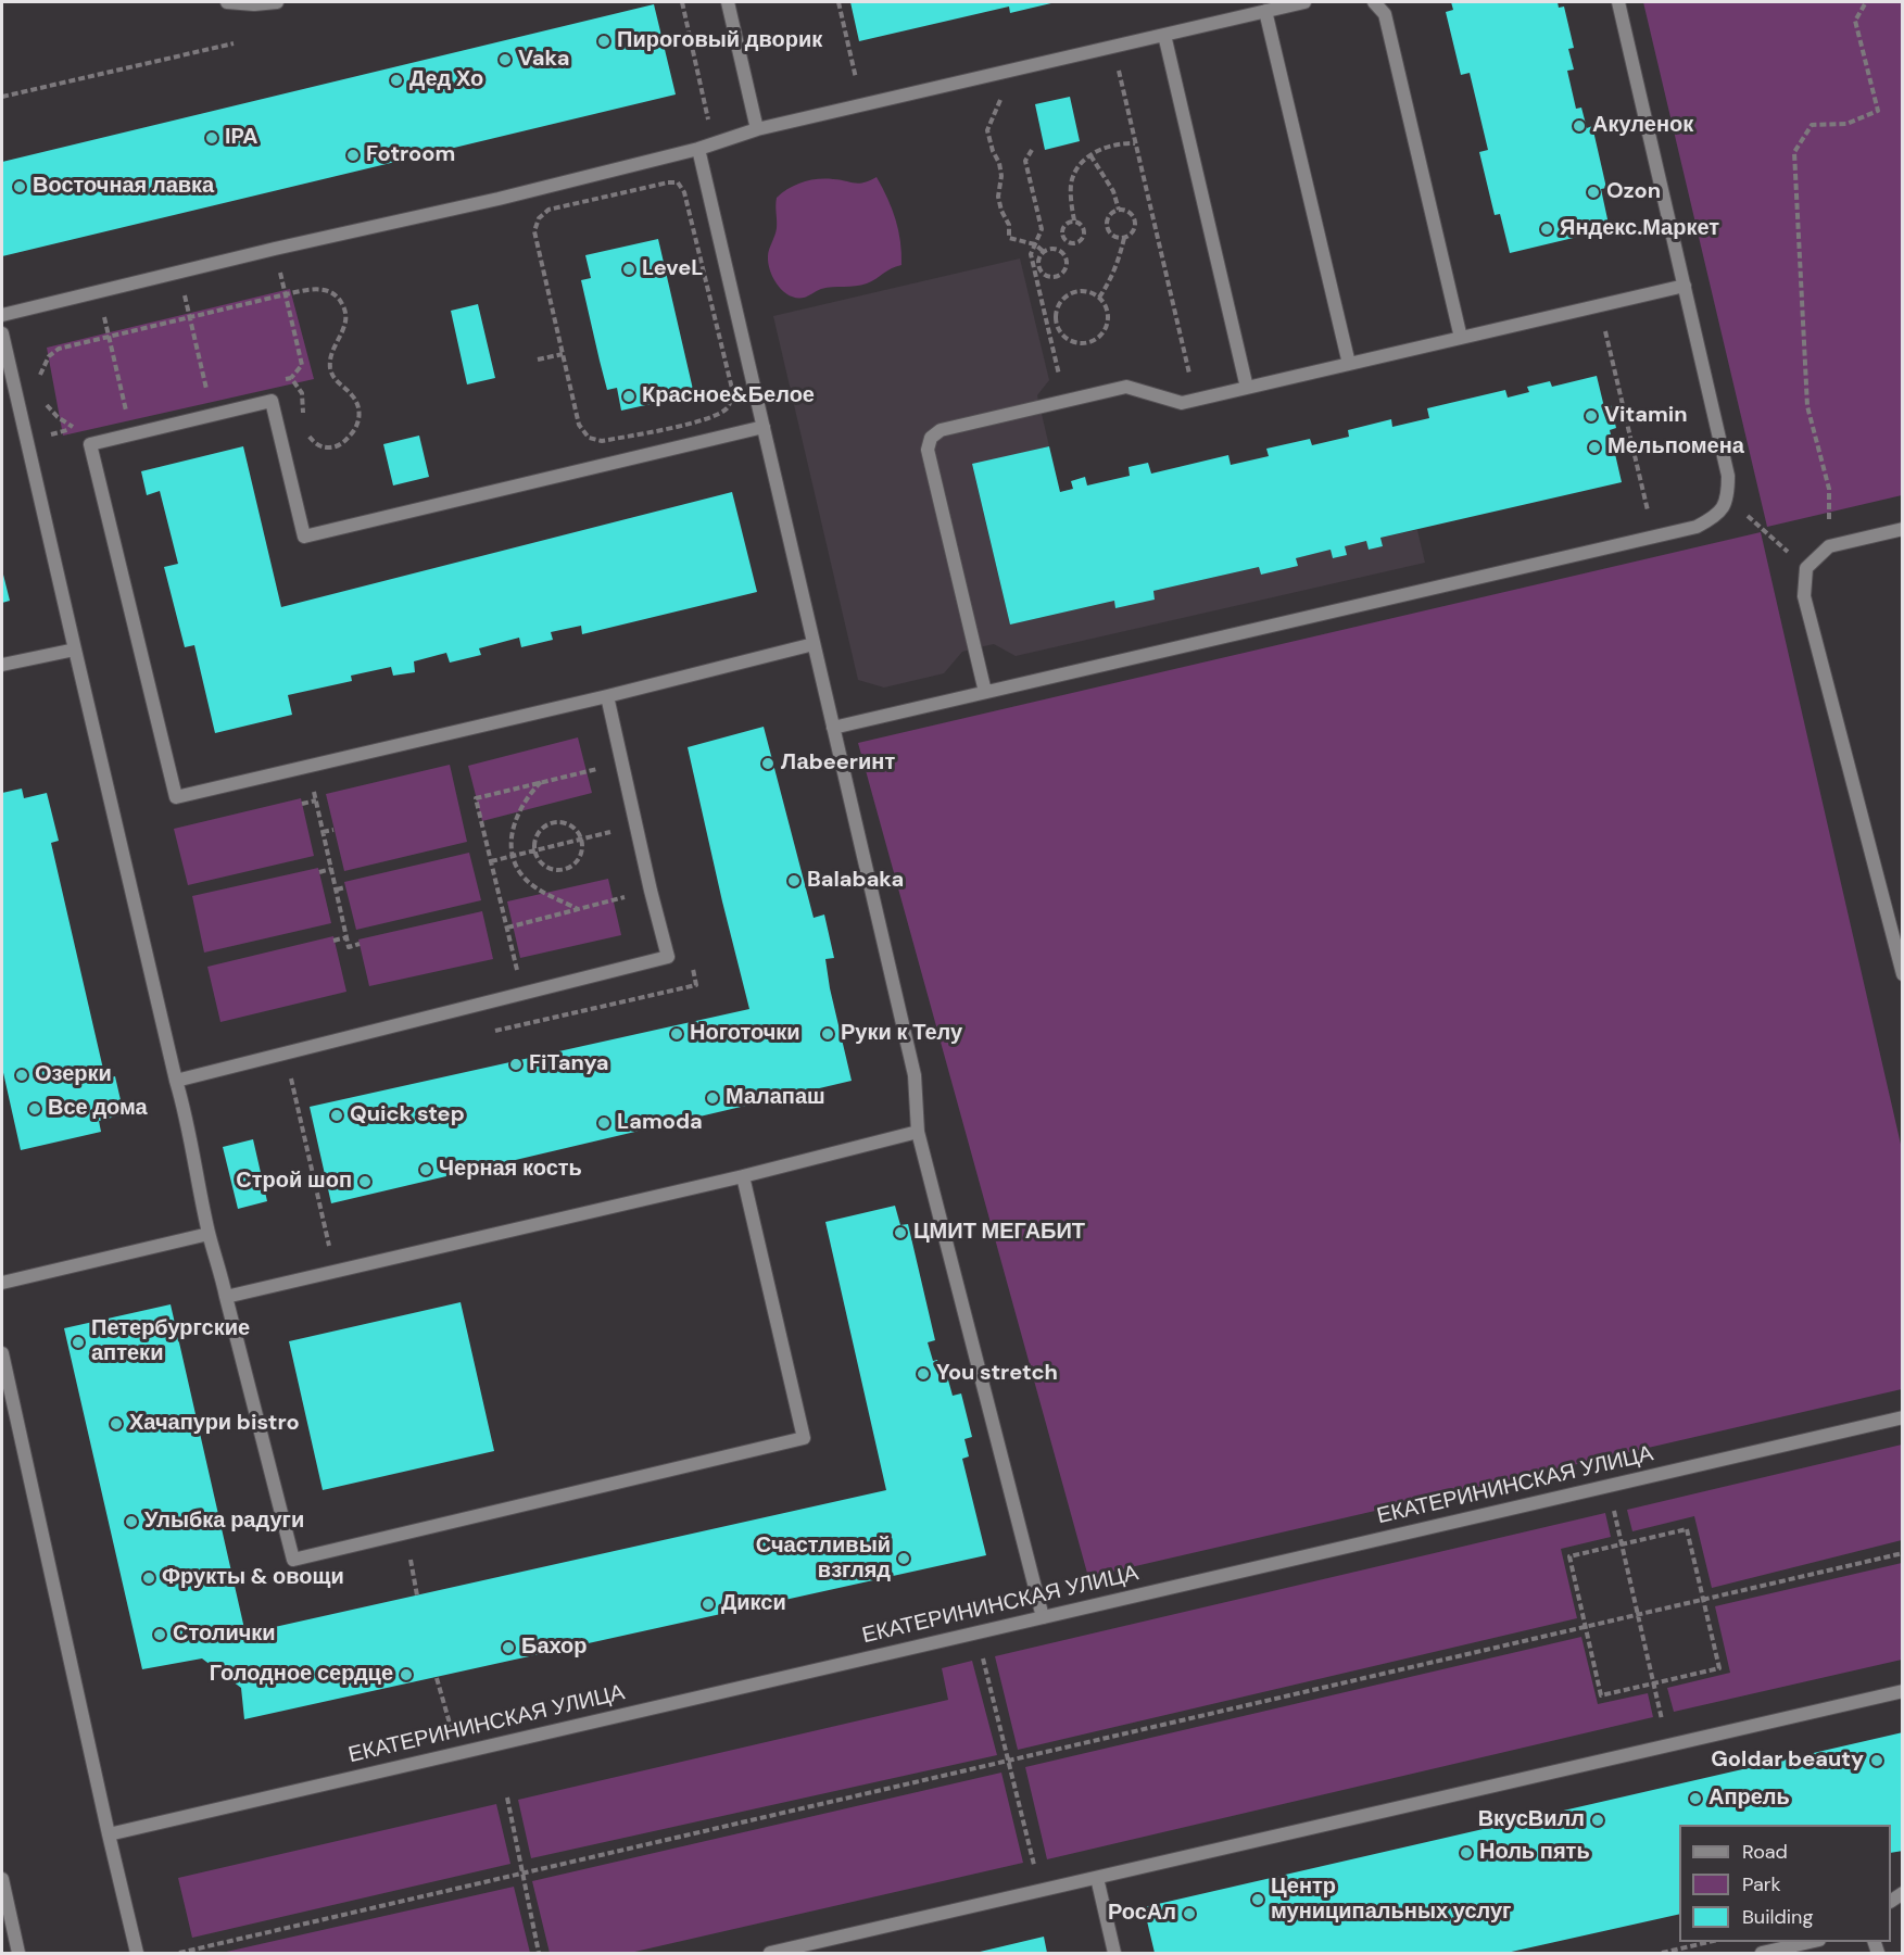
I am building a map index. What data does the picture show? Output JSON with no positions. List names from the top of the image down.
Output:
{
  "streets": {
    "street": ["ЕКАТЕРИНИНСКАЯ УЛИЦА"]
  },
  "places": [
    "Пироговый дворик",
    "Vaka",
    "Дед Хо",
    "Акуленок",
    "IPA",
    "Fotroom",
    "Восточная лавка",
    "Ozon",
    "Яндекс.Маркет",
    "LeveL",
    "Красное&Белое",
    "Vitamin",
    "Мельпомена",
    "Лаbeerинт",
    "Balabaka",
    "Ноготочки",
    "Руки к Телу",
    "FiTanya",
    "Озерки",
    "Малапаш",
    "Все дома",
    "Quick step",
    "Lamoda",
    "Черная кость",
    "Строй шоп",
    "ЦМИТ МЕГАБИТ",
    "Петербургские аптеки",
    "You stretch",
    "Хачапури bistro",
    "Улыбка радуги",
    "Счастливый взгляд",
    "Фрукты & овощи",
    "Дикси",
    "Столички",
    "Бахор",
    "Голодное сердце",
    "Goldar beauty",
    "Апрель",
    "ВкусВилл",
    "Ноль пять",
    "Центр муниципальных услуг",
    "РосАл"
  ],
  "legend": ["Road", "Park", "Building"]
}
